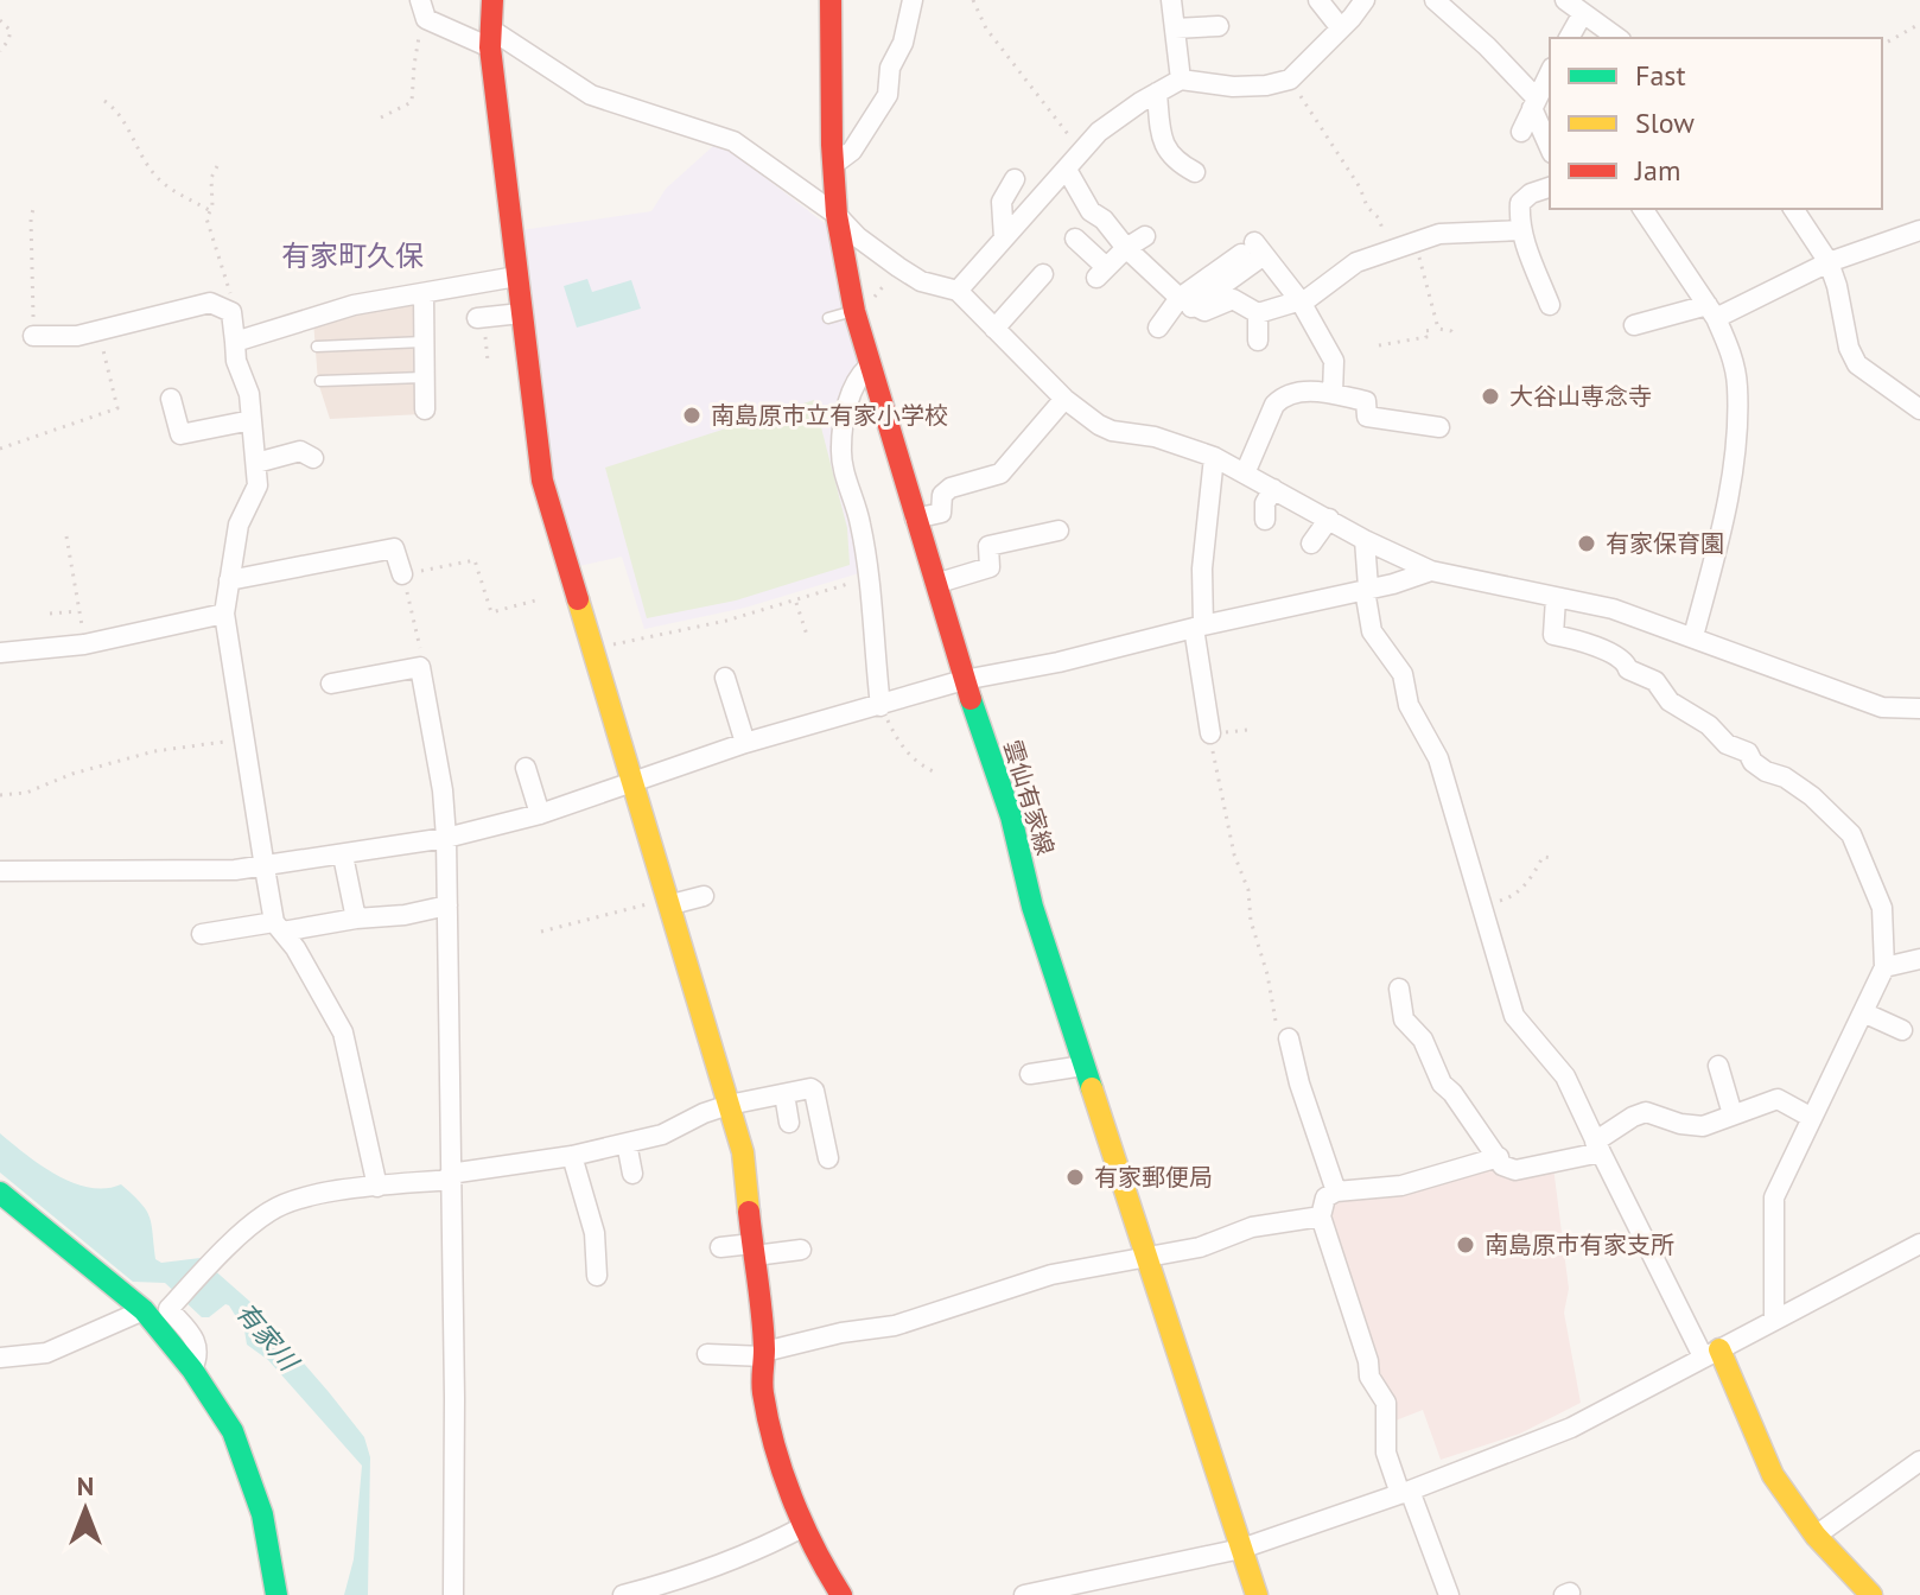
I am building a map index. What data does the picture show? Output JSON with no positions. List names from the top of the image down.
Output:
{
  "streets": {
    "street": ["雲仙有家線"]
  },
  "districts": ["有家町久保"],
  "water": ["有家川"],
  "places": [
    "大谷山専念寺",
    "南島原市立有家小学校",
    "有家保育園",
    "有家郵便局",
    "南島原市有家支所"
  ],
  "legend": ["Fast", "Slow", "Jam"],
  "north": "top"
}
